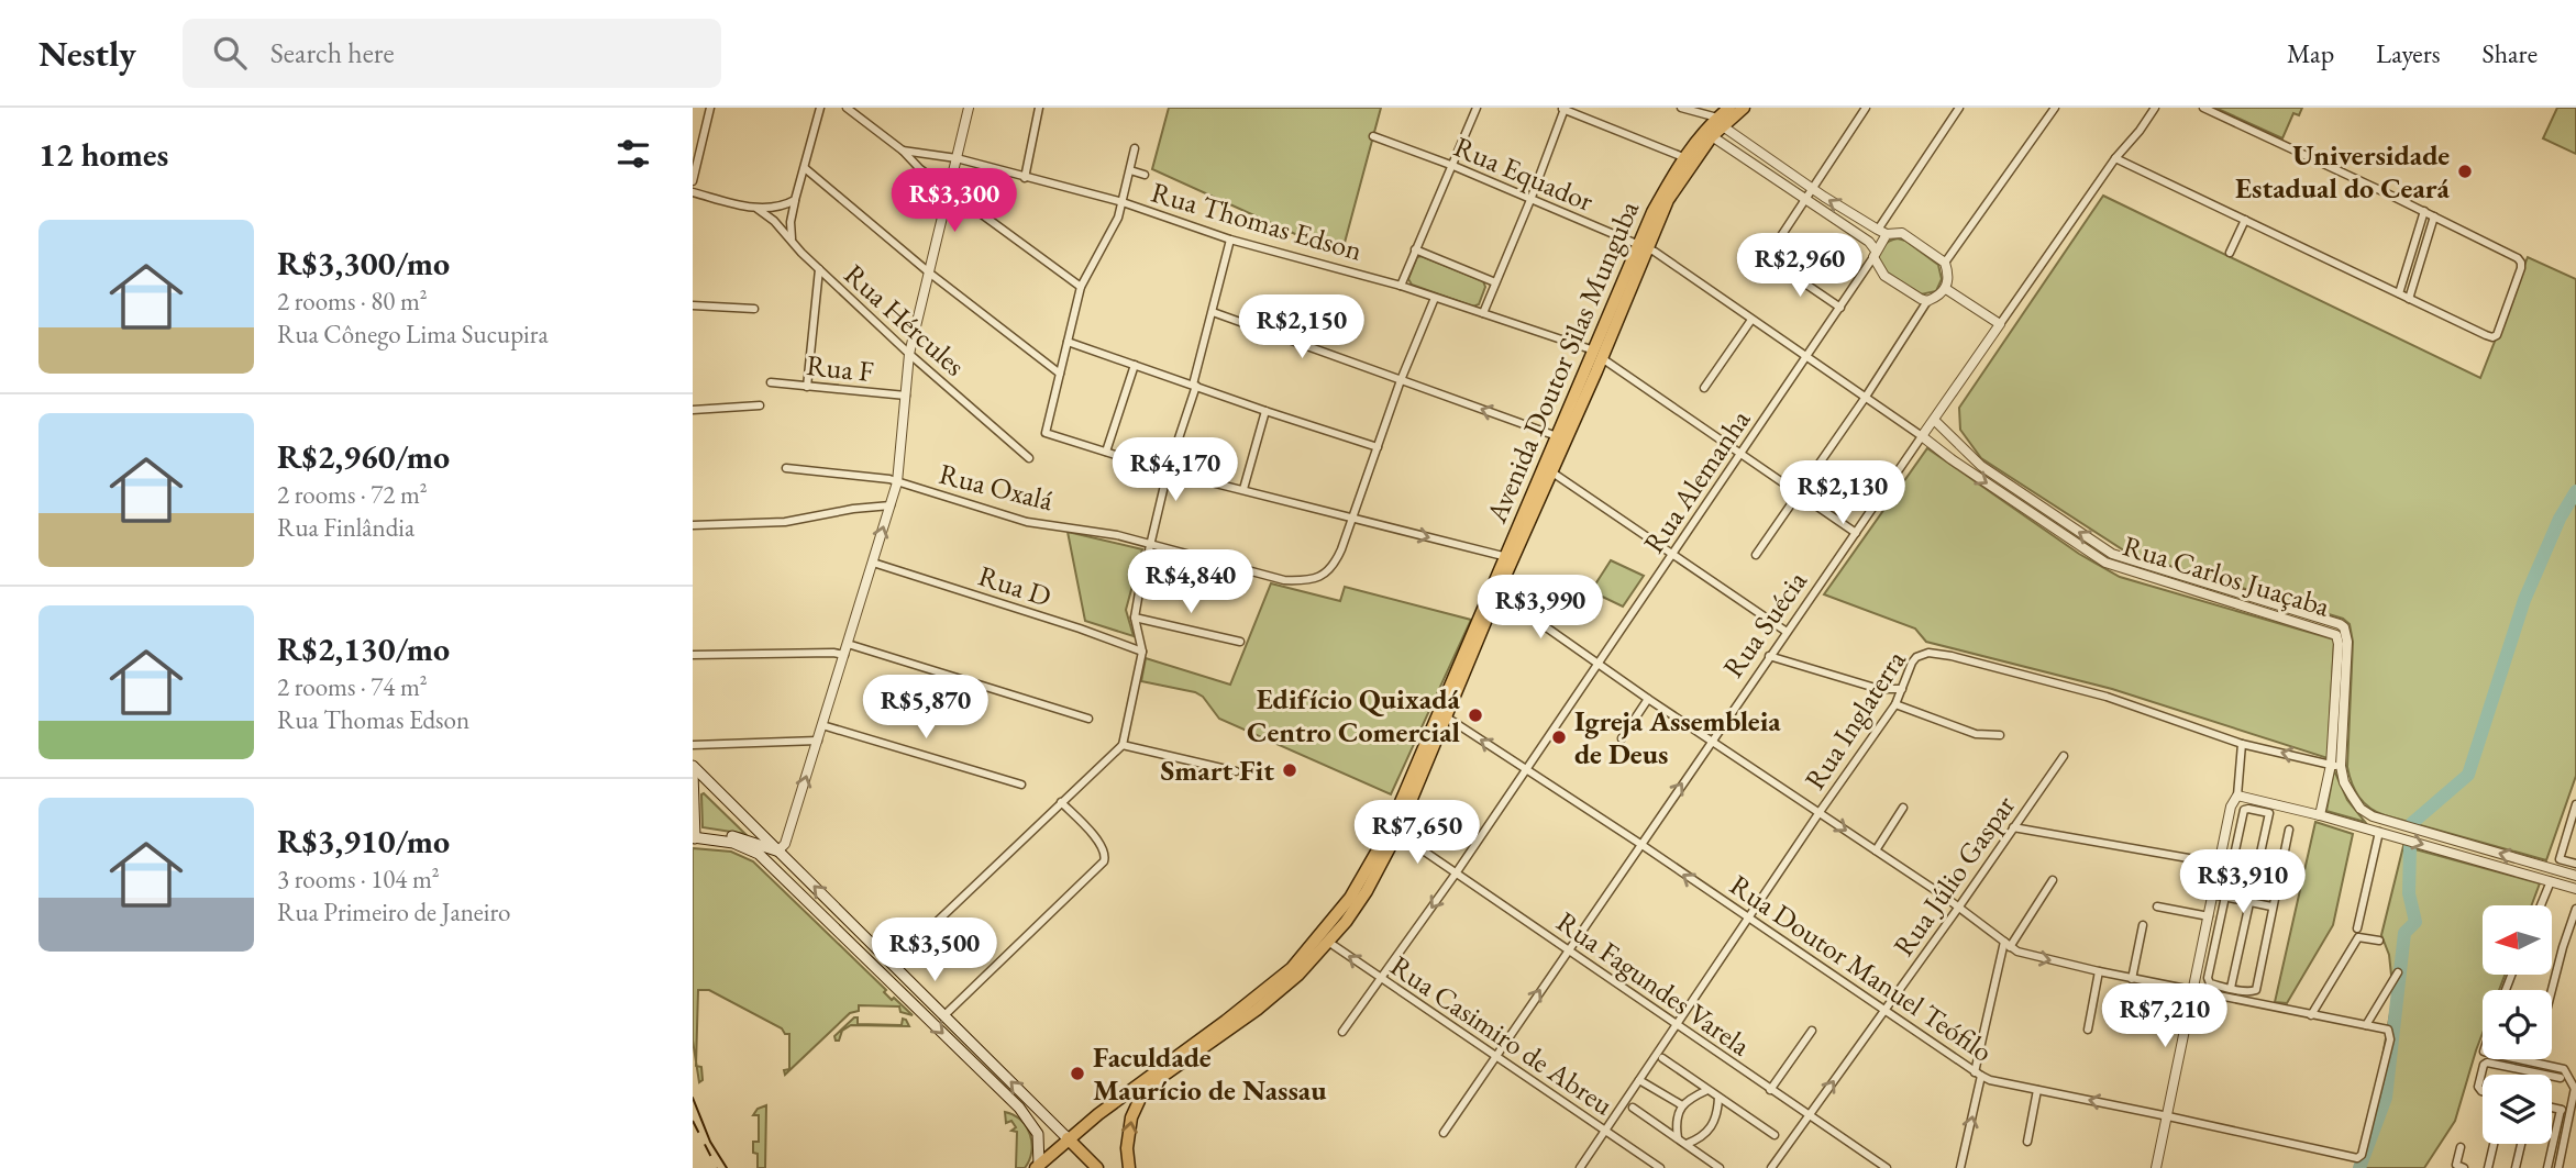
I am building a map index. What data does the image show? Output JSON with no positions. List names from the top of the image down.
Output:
{
  "streets": {
    "main road": ["Avenida Doutor Silas Munguba"],
    "street": [
      "Rua Equador",
      "Rua Thomas Edson",
      "Rua Hércules",
      "Rua F",
      "Rua Alemanha",
      "Rua Oxalá",
      "Rua Carlos Juaçaba",
      "Rua D",
      "Rua Suécia",
      "Rua Inglaterra",
      "Rua Júlio Gaspar",
      "Rua Doutor Manuel Teófilo",
      "Rua Fagundes Varela",
      "Rua Casimiro de Abreu"
    ]
  },
  "crossings": [
    ["Rua Equador", "Avenida Doutor Silas Munguba"],
    ["Rua Equador", "Rua Alemanha"],
    ["Rua Equador", "Rua Carlos Juaçaba"],
    ["Rua Equador", "Rua Suécia"],
    ["Rua Thomas Edson", "Avenida Doutor Silas Munguba"],
    ["Rua Thomas Edson", "Rua Alemanha"],
    ["Rua Thomas Edson", "Rua Suécia"],
    ["Avenida Doutor Silas Munguba", "Rua Doutor Manuel Teófilo"],
    ["Avenida Doutor Silas Munguba", "Rua Fagundes Varela"],
    ["Avenida Doutor Silas Munguba", "Rua Casimiro de Abreu"],
    ["Rua Alemanha", "Rua Doutor Manuel Teófilo"],
    ["Rua Alemanha", "Rua Fagundes Varela"],
    ["Rua Alemanha", "Rua Casimiro de Abreu"],
    ["Rua Carlos Juaçaba", "Rua Suécia"],
    ["Rua Carlos Juaçaba", "Rua Inglaterra"],
    ["Rua Suécia", "Rua Doutor Manuel Teófilo"],
    ["Rua Suécia", "Rua Fagundes Varela"],
    ["Rua Suécia", "Rua Casimiro de Abreu"],
    ["Rua Inglaterra", "Rua Doutor Manuel Teófilo"],
    ["Rua Inglaterra", "Rua Fagundes Varela"],
    ["Rua Inglaterra", "Rua Casimiro de Abreu"],
    ["Rua Júlio Gaspar", "Rua Doutor Manuel Teófilo"],
    ["Rua Júlio Gaspar", "Rua Fagundes Varela"]
  ],
  "places": [
    "Universidade Estadual do Ceará",
    "Edifício Quixadá Centro Comercial",
    "Igreja Assembleia de Deus",
    "Smart Fit",
    "Faculdade Maurício de Nassau"
  ],
  "north": "left",
  "page": {
    "header": "Nestly",
    "search": "Search here",
    "nav": ["Map", "Layers", "Share"],
    "heading": "12 homes",
    "price": [
      "R$3,300",
      "R$2,960",
      "R$2,150",
      "R$4,170",
      "R$2,130",
      "R$4,840",
      "R$3,990",
      "R$5,870",
      "R$7,650",
      "R$3,910",
      "R$3,500",
      "R$7,210"
    ],
    "list": [
      {
        "name": "R$3,300/mo",
        "note": "2 rooms · 80 m² · Rua Cônego Lima Sucupira"
      },
      {
        "name": "R$2,960/mo",
        "note": "2 rooms · 72 m² · Rua Finlândia"
      },
      {
        "name": "R$2,130/mo",
        "note": "2 rooms · 74 m² · Rua Thomas Edson"
      },
      {
        "name": "R$3,910/mo",
        "note": "3 rooms · 104 m² · Rua Primeiro de Janeiro"
      }
    ]
  }
}
